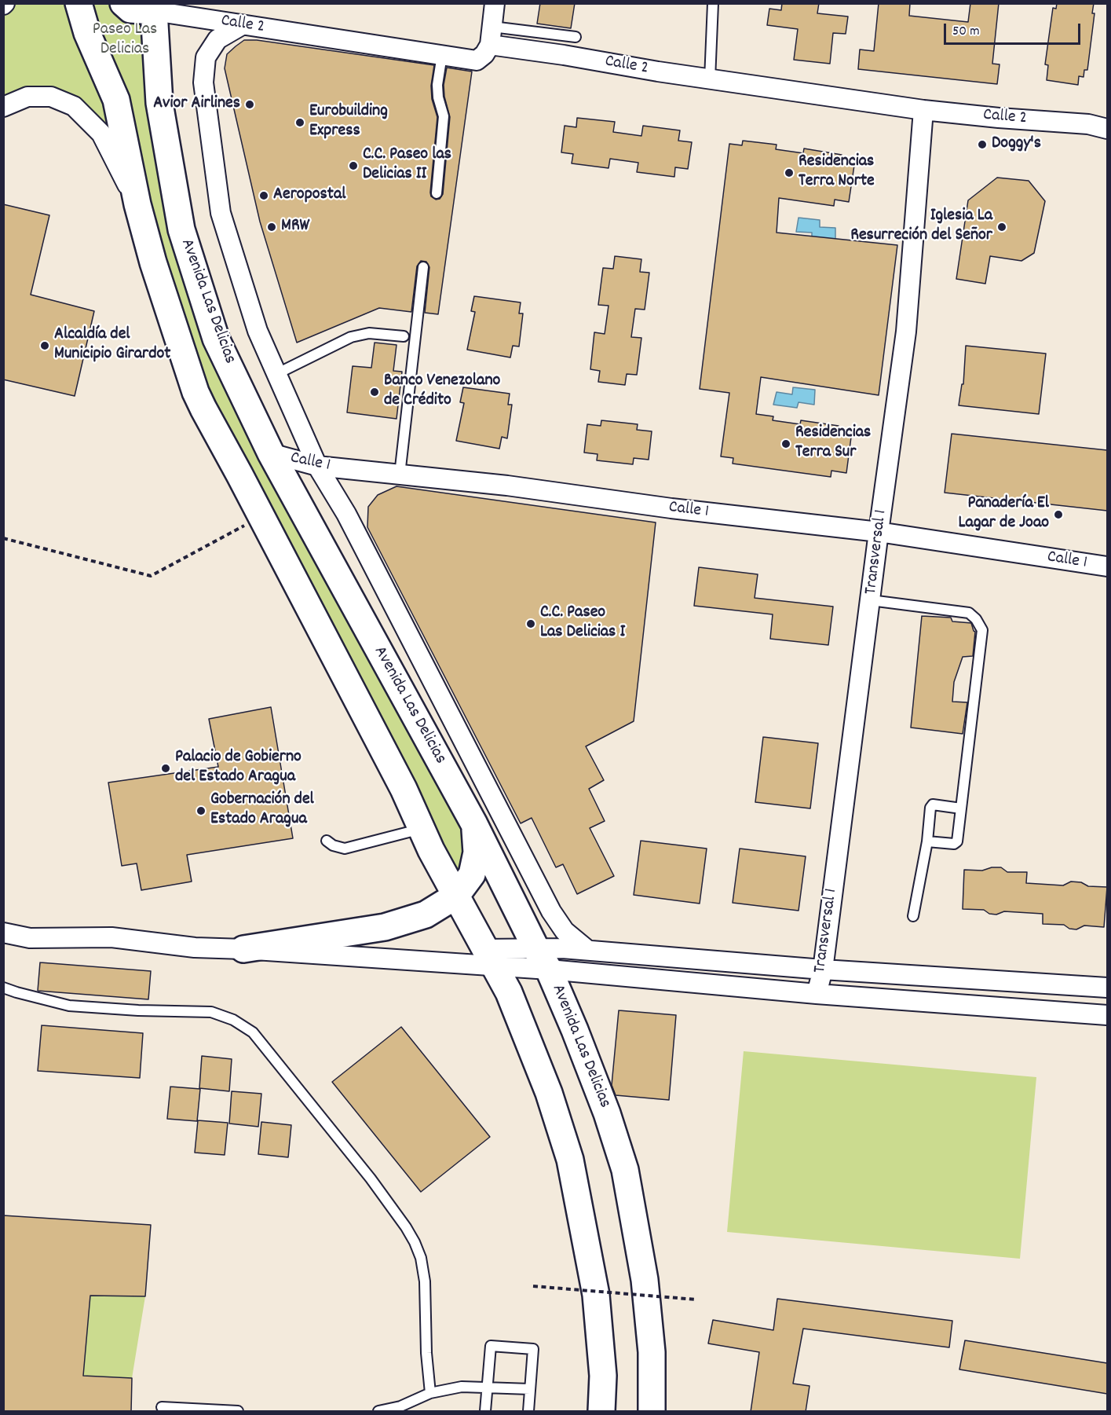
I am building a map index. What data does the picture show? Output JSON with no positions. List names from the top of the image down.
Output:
{
  "streets": {
    "main road": ["Avenida Las Delicias"],
    "street": ["Calle 2", "Calle 1", "Transversal 1"]
  },
  "crossings": [
    ["Calle 2", "Avenida Las Delicias"],
    ["Calle 2", "Transversal 1"],
    ["Avenida Las Delicias", "Calle 1"],
    ["Calle 1", "Transversal 1"]
  ],
  "parks": ["Paseo Las Delicias"],
  "places": [
    "Avior Airlines",
    "Eurobuilding Express",
    "Doggy's",
    "C.C. Paseo las Delicias II",
    "Residencias Terra Norte",
    "Aeropostal",
    "MRW",
    "Iglesia La Resurreción del Señor",
    "Alcaldía del Municipio Girardot",
    "Banco Venezolano de Crédito",
    "Residencias Terra Sur",
    "Panadería El Lagar de Joao",
    "C.C. Paseo Las Delicias I",
    "Palacio de Gobierno del Estado Aragua",
    "Gobernación del Estado Aragua"
  ],
  "scale_bar": "50 m"
}
